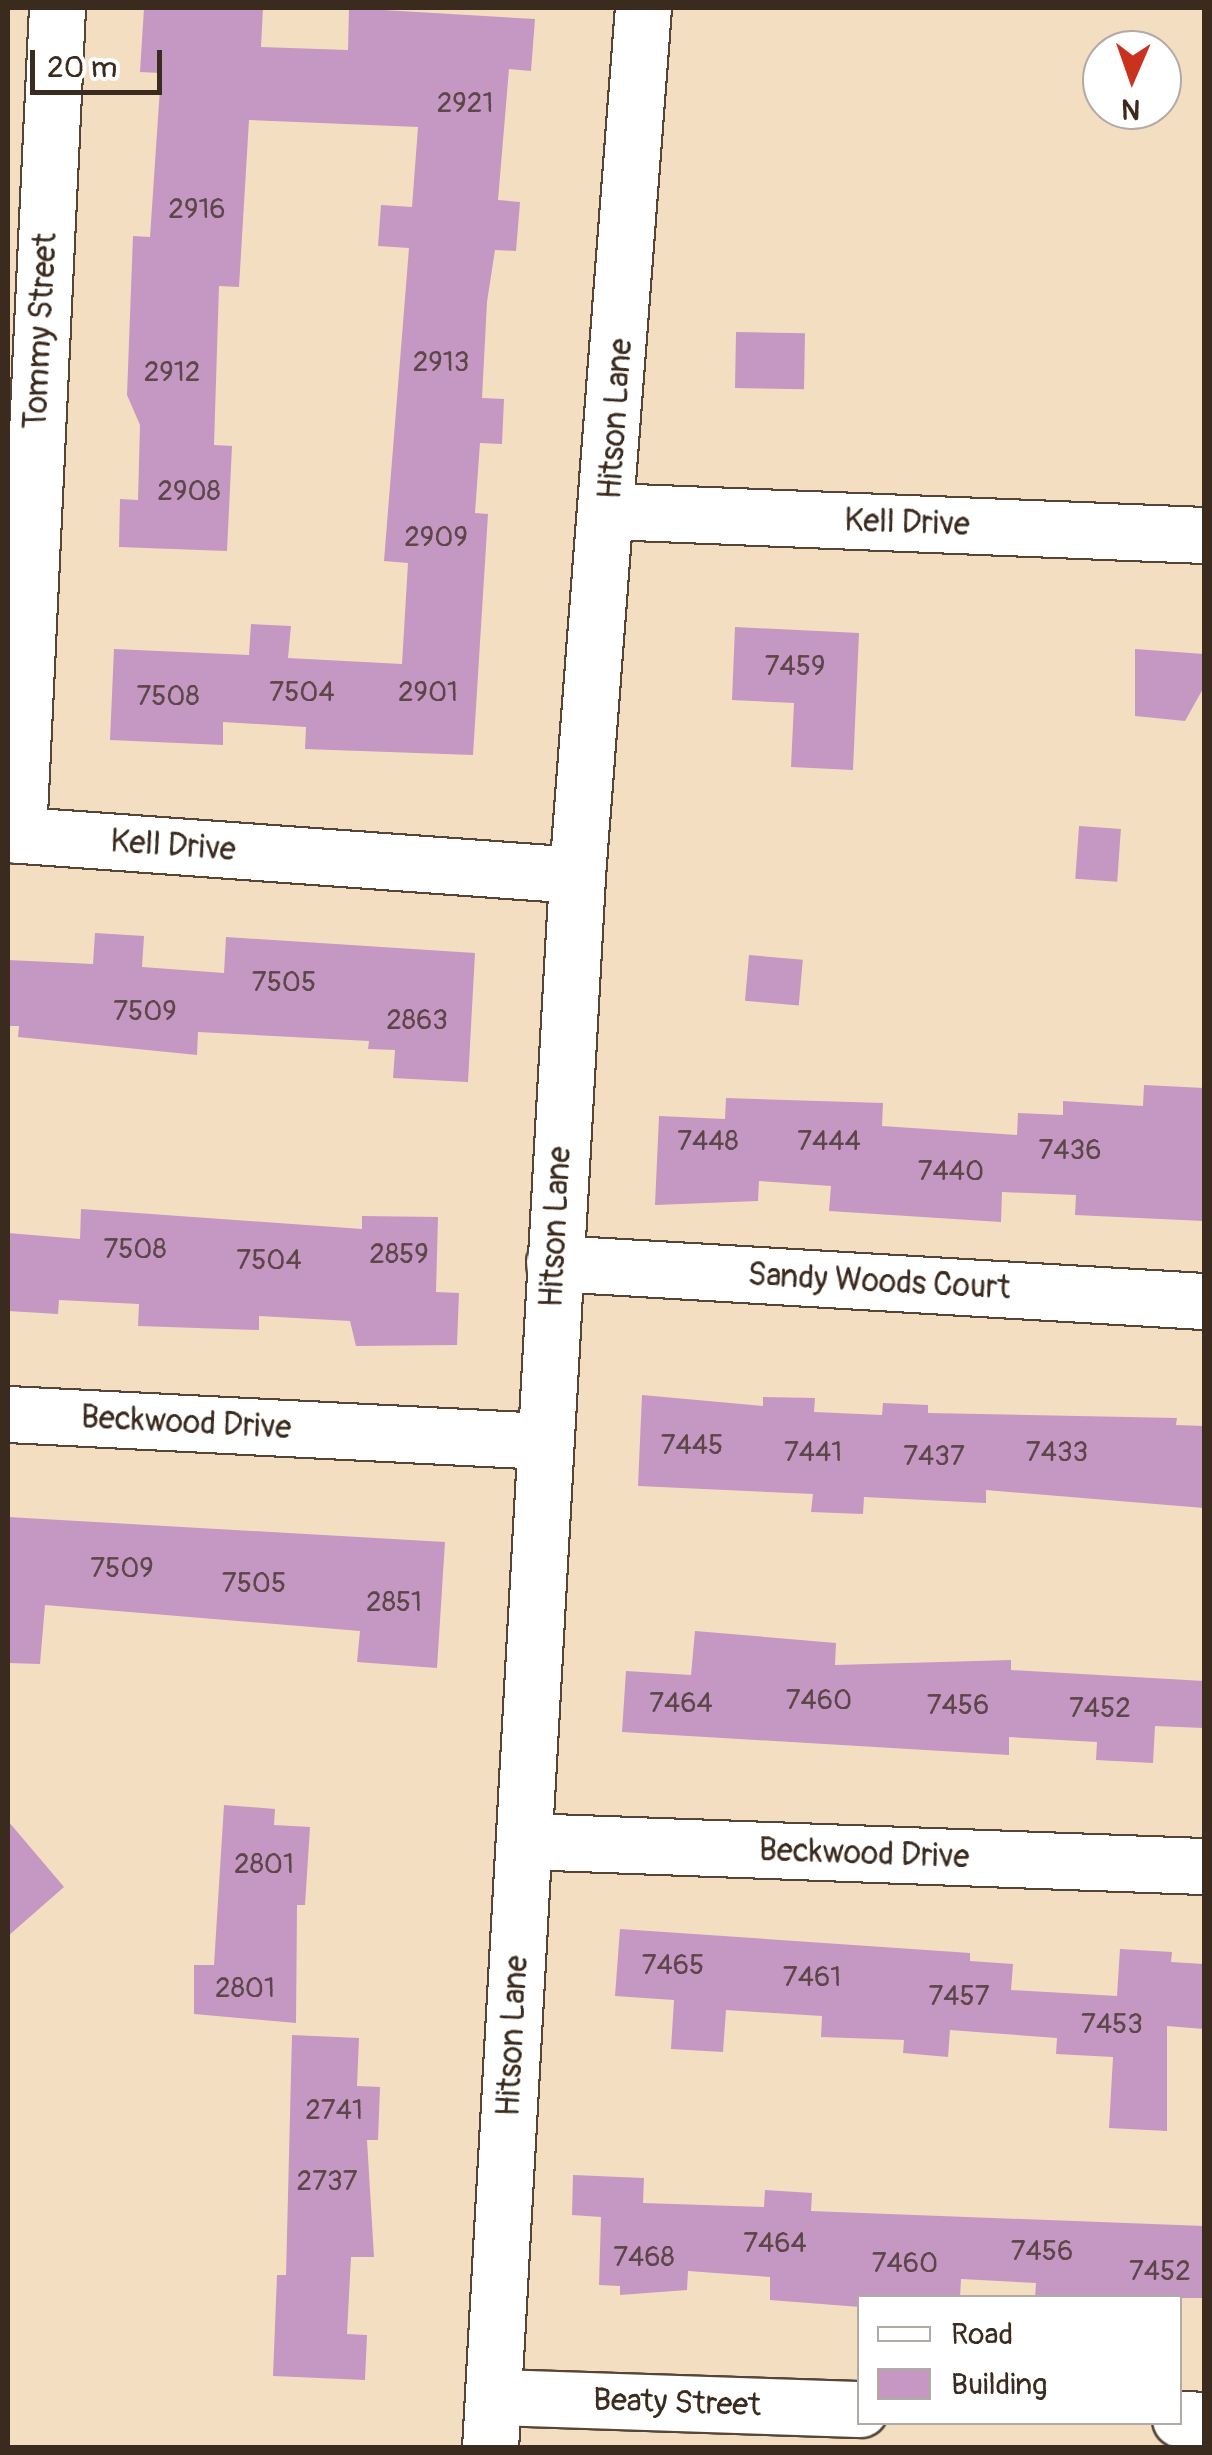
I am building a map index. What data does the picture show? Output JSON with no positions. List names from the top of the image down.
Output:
{
  "streets": {
    "street": [
      "Tommy Street",
      "Hitson Lane",
      "Kell Drive",
      "Sandy Woods Court",
      "Beckwood Drive",
      "Beaty Street"
    ]
  },
  "crossings": [
    ["Tommy Street", "Kell Drive"],
    ["Hitson Lane", "Kell Drive"],
    ["Hitson Lane", "Sandy Woods Court"],
    ["Hitson Lane", "Beckwood Drive"],
    ["Hitson Lane", "Beaty Street"]
  ],
  "house_numbers": [
    "2921",
    "2916",
    "2913",
    "2912",
    "2908",
    "2909",
    "7459",
    "7504",
    "2901",
    "7508",
    "7505",
    "7509",
    "2863",
    "7448",
    "7444",
    "7436",
    "7440",
    "7508",
    "2859",
    "7504",
    "7445",
    "7441",
    "7433",
    "7437",
    "7509",
    "7505",
    "2851",
    "7460",
    "7464",
    "7456",
    "7452",
    "2801",
    "7465",
    "7461",
    "2801",
    "7457",
    "7453",
    "2741",
    "2737",
    "7464",
    "7456",
    "7468",
    "7460",
    "7452"
  ],
  "legend": ["Road", "Building"],
  "scale_bar": "20 m",
  "north": "bottom"
}
